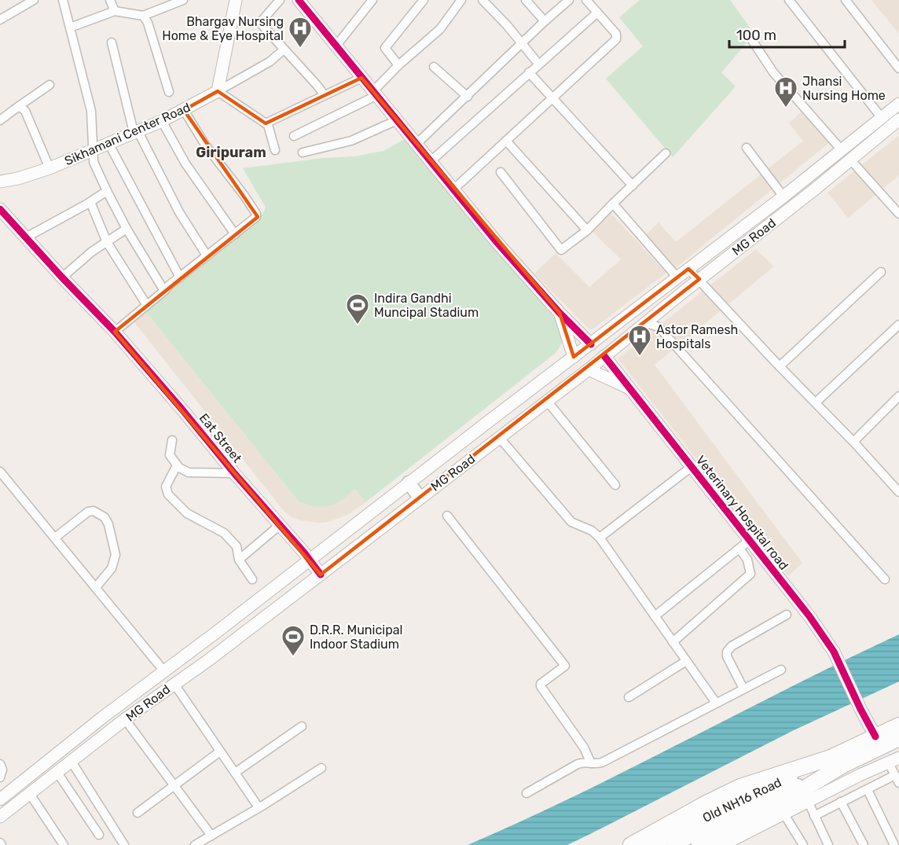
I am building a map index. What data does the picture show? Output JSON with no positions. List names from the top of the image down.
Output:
{
  "streets": {
    "main road": [
      "Sikhamani Center Road",
      "MG Road",
      "Eat Street",
      "Veterinary Hospital road",
      "Old NH16 Road"
    ]
  },
  "crossings": [
    ["MG Road", "Eat Street"],
    ["MG Road", "Veterinary Hospital road"]
  ],
  "districts": ["Giripuram"],
  "places": {
    "hospital": ["Bhargav Nursing Home & Eye Hospital", "Jhansi Nursing Home", "Astor Ramesh Hospitals"],
    "sports": ["Indira Gandhi Muncipal Stadium", "D.R.R. Municipal Indoor Stadium"]
  },
  "scale_bar": "100 m"
}
